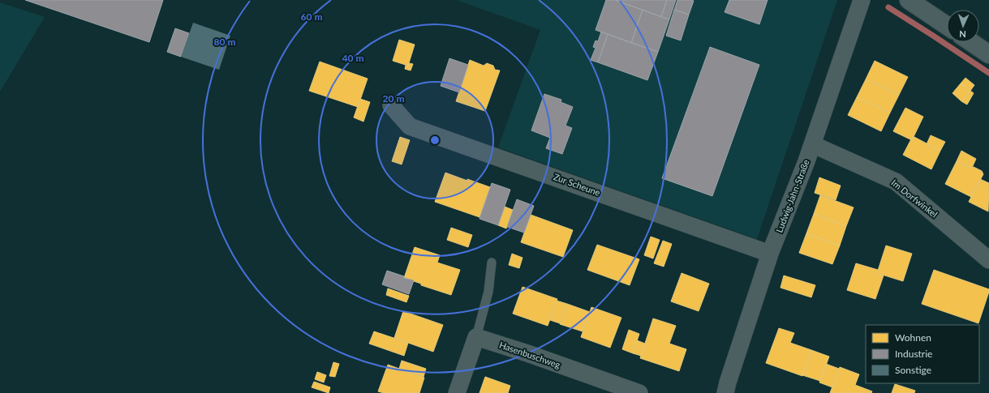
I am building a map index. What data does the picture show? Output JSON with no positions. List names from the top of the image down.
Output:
{
  "streets": {
    "street": [
      "Zur Scheune",
      "Ludwig-Jahn-Straße",
      "Im Dorfwinkel",
      "Hasenbuschweg"
    ]
  },
  "crossings": [
    ["Zur Scheune", "Ludwig-Jahn-Straße"],
    ["Ludwig-Jahn-Straße", "Im Dorfwinkel"]
  ],
  "legend": ["Wohnen", "Industrie", "Sonstige"],
  "north": "bottom",
  "rings": [
    "60 m",
    "80 m",
    "40 m",
    "20 m"
  ]
}
